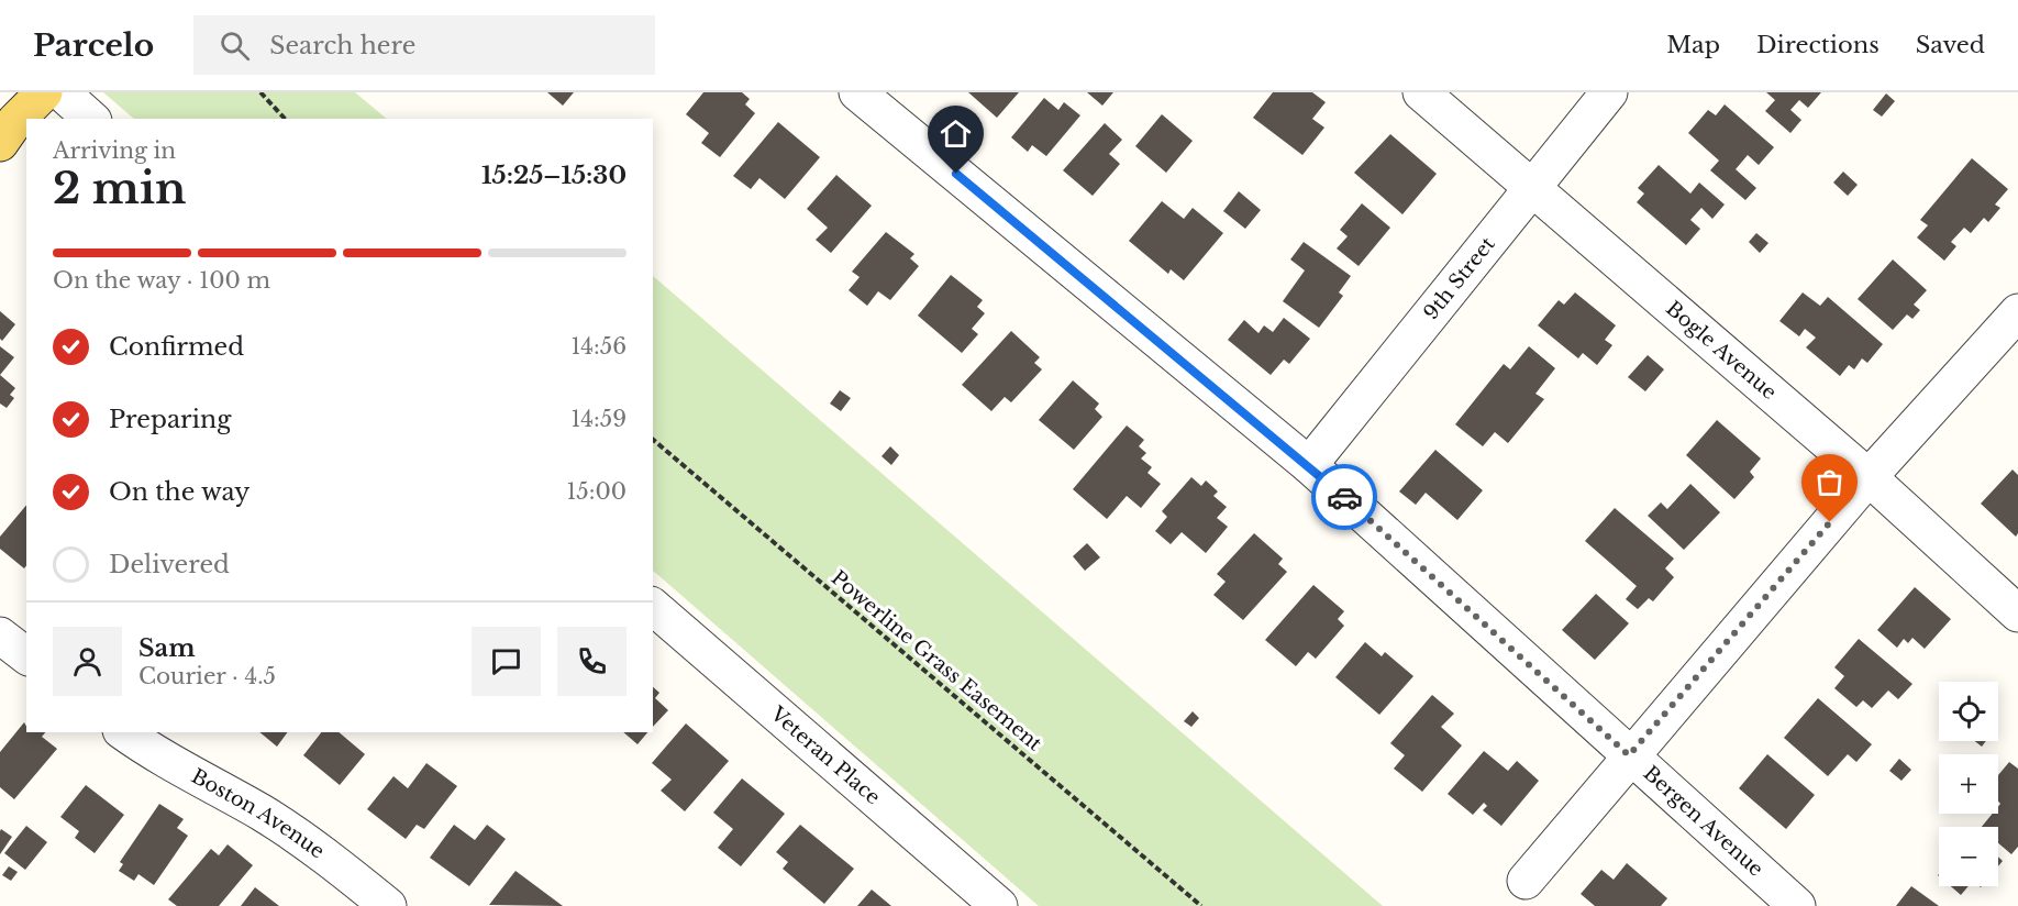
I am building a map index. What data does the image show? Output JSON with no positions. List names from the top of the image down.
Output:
{
  "streets": {
    "street": [
      "9th Street",
      "Bogle Avenue",
      "Veteran Place",
      "Boston Avenue",
      "Bergen Avenue"
    ],
    "path": ["Powerline Grass Easement"]
  },
  "crossings": [
    ["9th Street", "Bogle Avenue"],
    ["9th Street", "Bergen Avenue"]
  ],
  "page": {
    "header": "Parcelo",
    "search": "Search here",
    "nav": ["Map", "Directions", "Saved"],
    "heading": ["2 min", "Arriving in", "15:25–15:30"],
    "panel": ["Sam", "Courier · 4.5"],
    "bar": "On the way · 100 m",
    "list": [
      ["Confirmed", "14:56"],
      ["Preparing", "14:59"],
      ["On the way", "15:00"],
      "Delivered"
    ],
    "map_buttons": ["+", "−"]
  }
}
